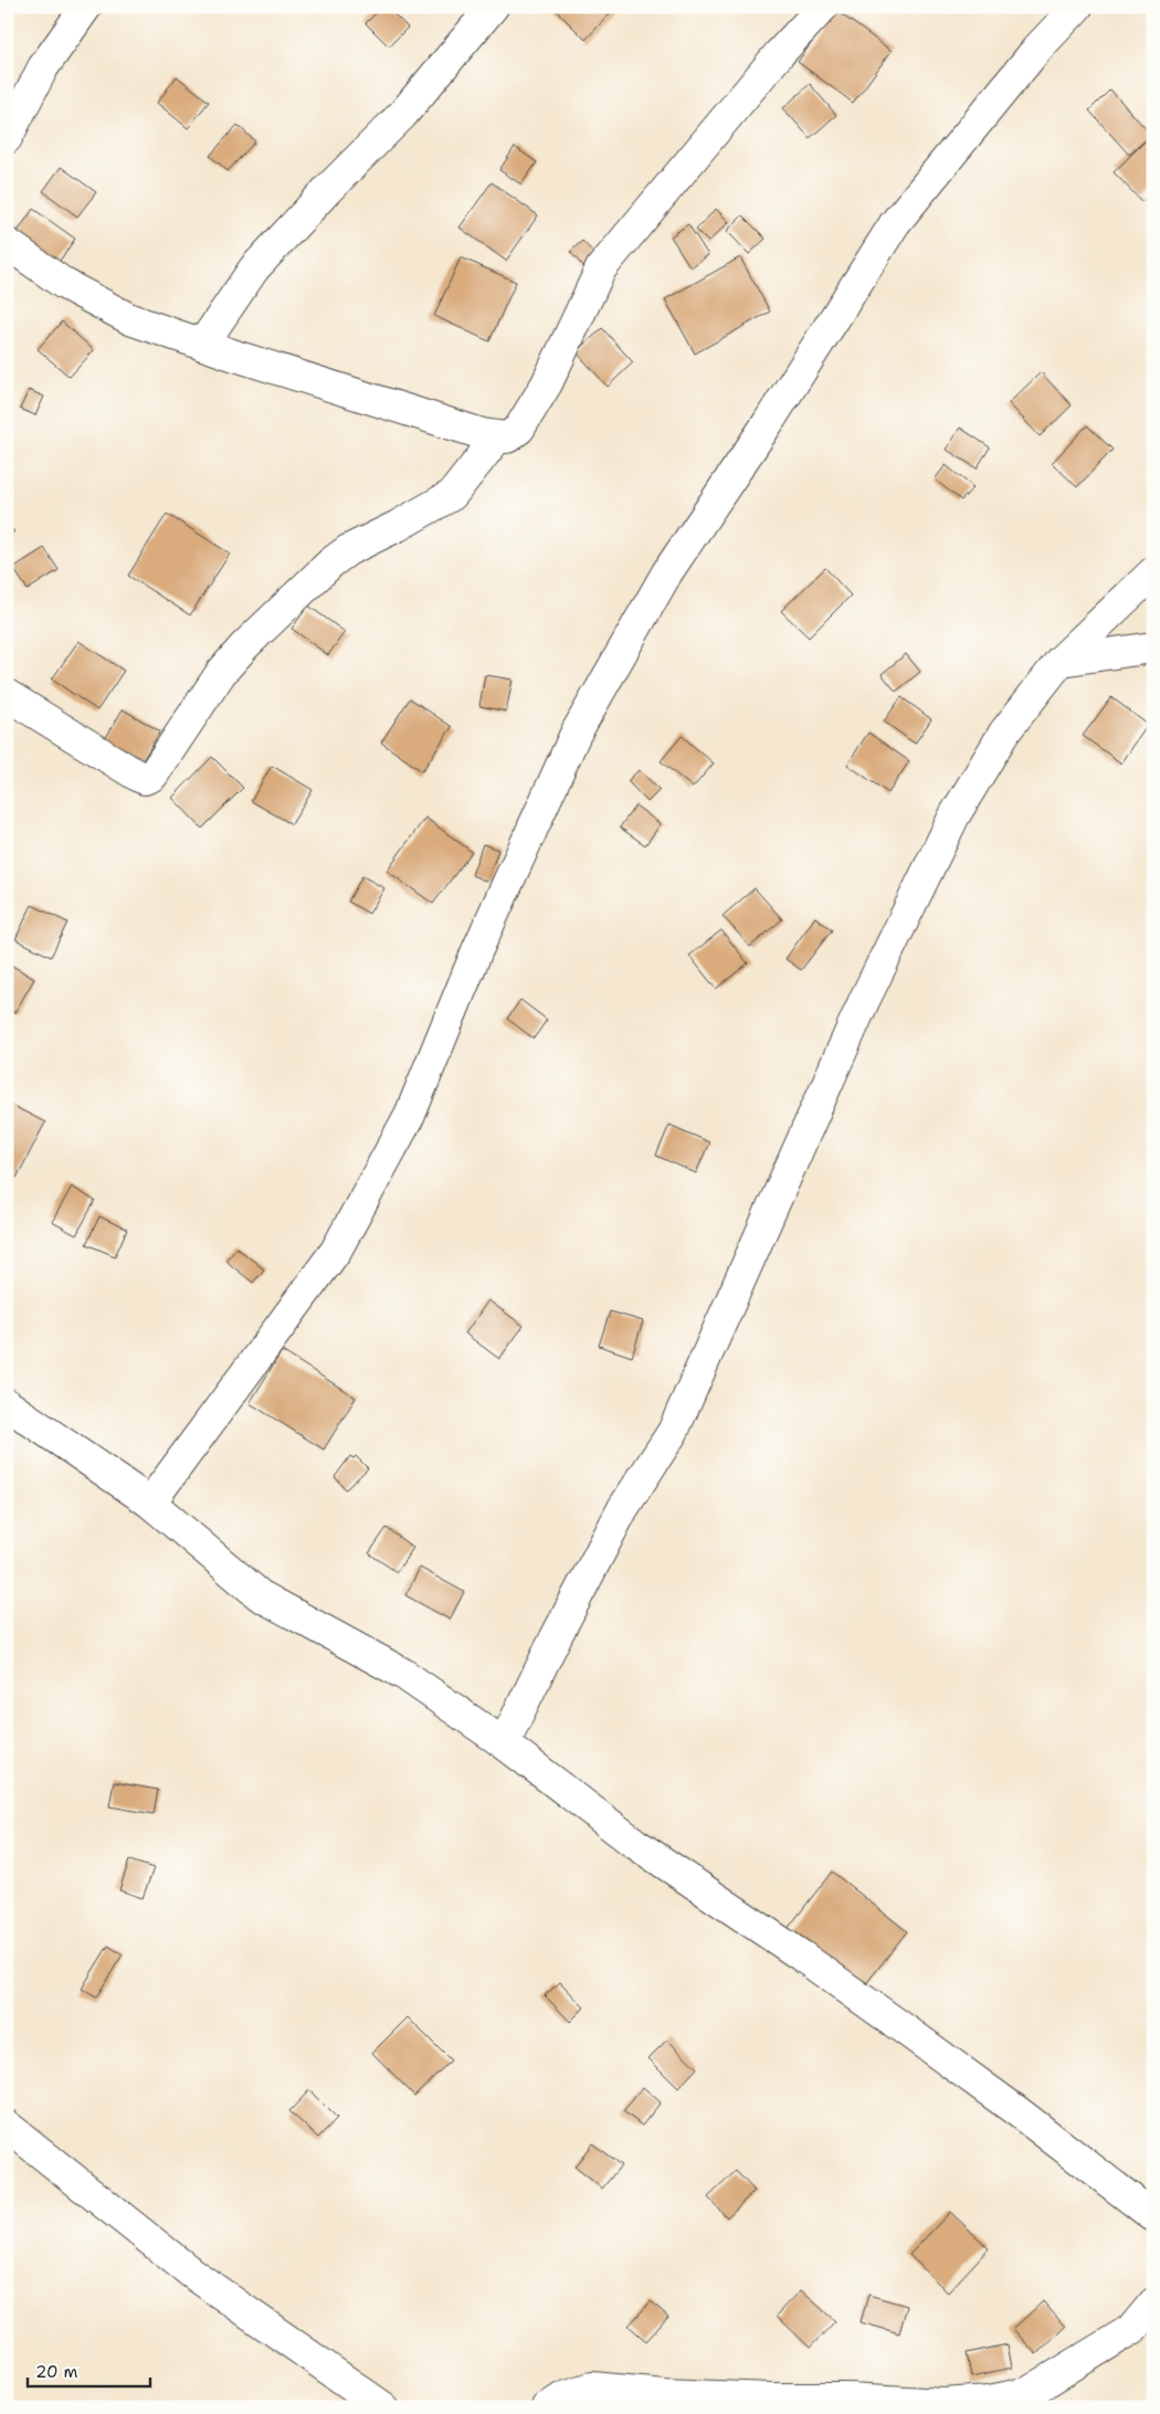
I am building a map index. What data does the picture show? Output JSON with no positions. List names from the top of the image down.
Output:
{
  "scale_bar": "20 m"
}
